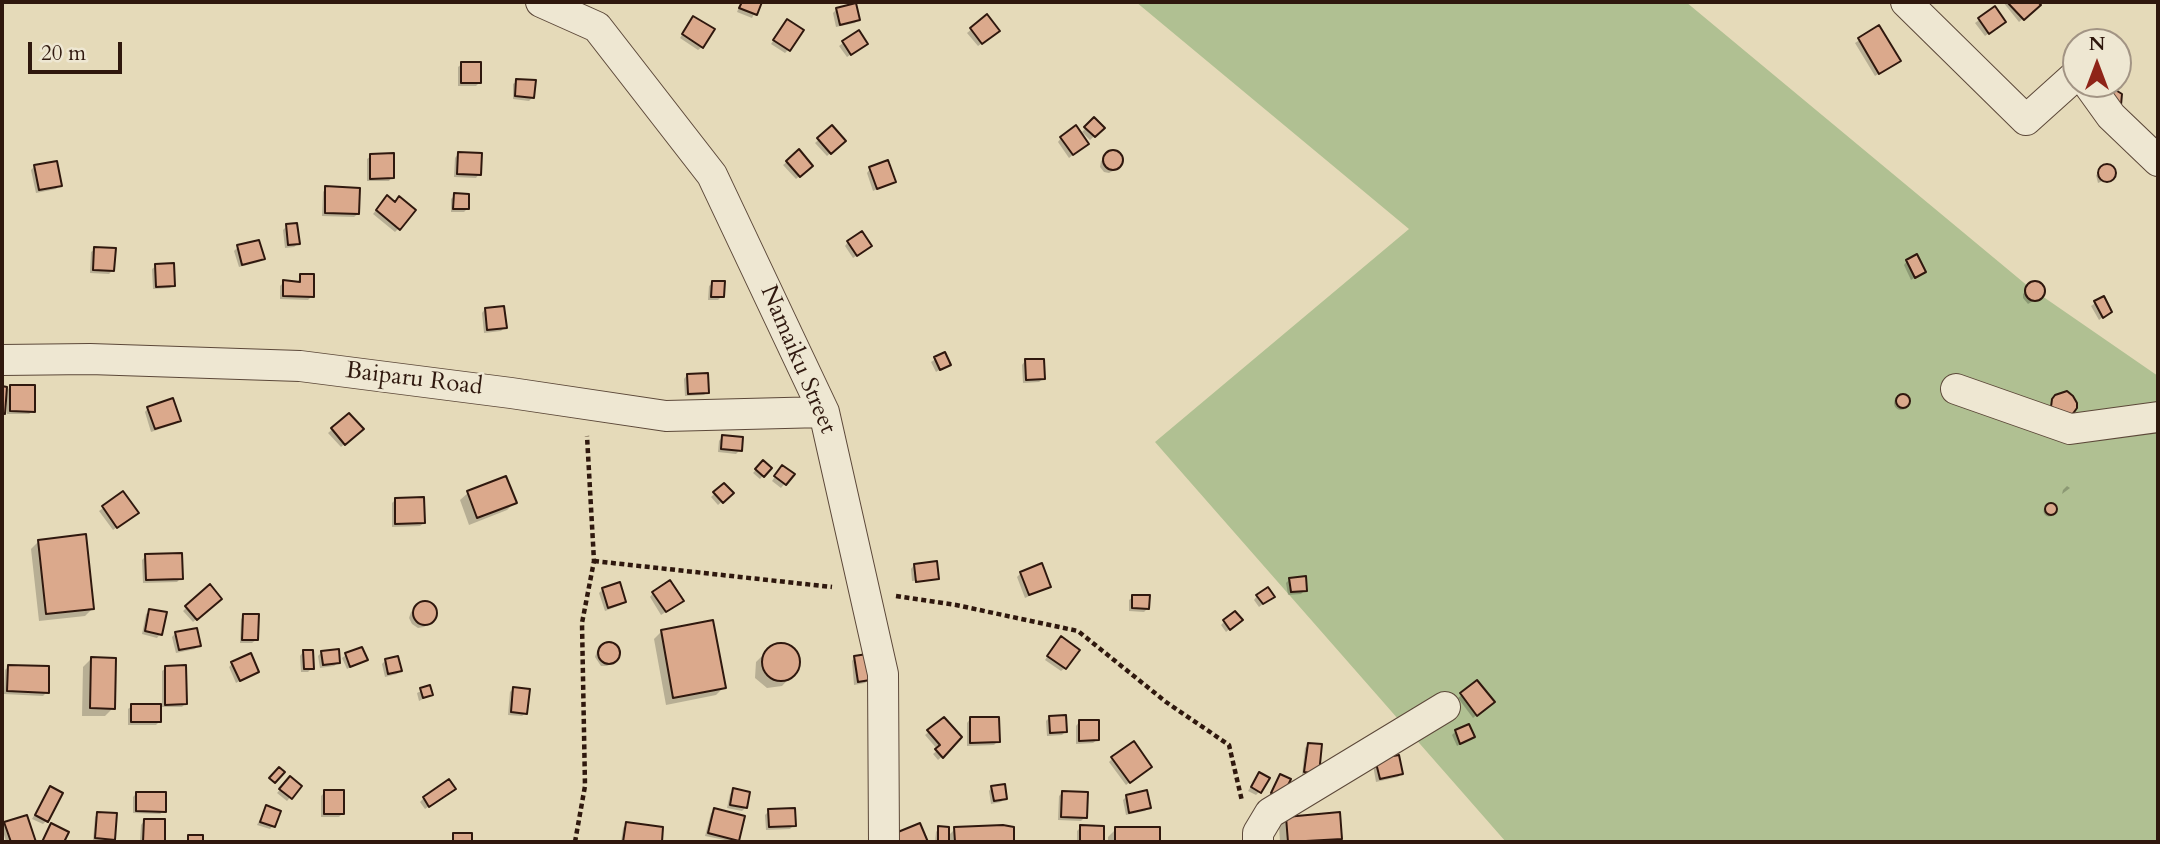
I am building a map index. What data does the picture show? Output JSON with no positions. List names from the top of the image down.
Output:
{
  "streets": {
    "street": ["Namaiku Street", "Baiparu Road"]
  },
  "crossings": [
    ["Namaiku Street", "Baiparu Road"]
  ],
  "scale_bar": "20 m",
  "north": "top"
}
